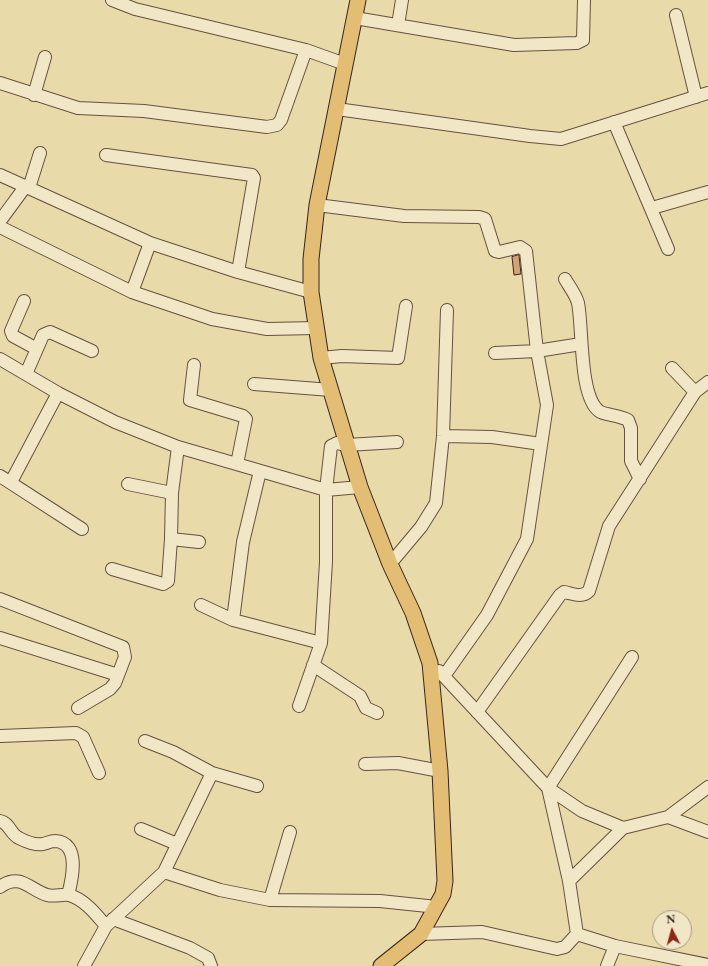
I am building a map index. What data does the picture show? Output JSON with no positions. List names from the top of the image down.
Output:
{
  "north": "top"
}
